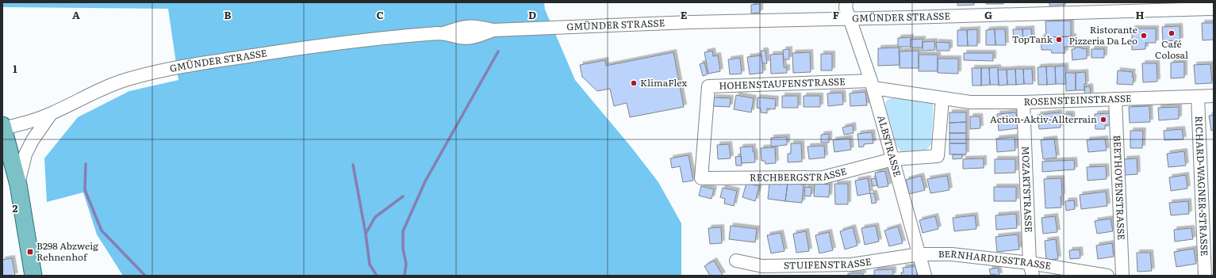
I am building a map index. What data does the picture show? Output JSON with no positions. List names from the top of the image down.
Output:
{
  "streets": {
    "street": [
      "GMÜNDER STRASSE",
      "HOHENSTAUFENSTRASSE",
      "ROSENSTEINSTRASSE",
      "ALBSTRASSE",
      "RECHBERGSTRASSE",
      "RICHARD-WAGNER-STRASSE",
      "BEETHOVENSTRASSE",
      "MOZARTSTRASSE",
      "BERNHARDUSSTRASSE",
      "STUIFENSTRASSE"
    ]
  },
  "crossings": [
    ["GMÜNDER STRASSE", "ALBSTRASSE"],
    ["HOHENSTAUFENSTRASSE", "ROSENSTEINSTRASSE"],
    ["HOHENSTAUFENSTRASSE", "ALBSTRASSE"],
    ["HOHENSTAUFENSTRASSE", "RECHBERGSTRASSE"],
    ["ROSENSTEINSTRASSE", "ALBSTRASSE"],
    ["ROSENSTEINSTRASSE", "RICHARD-WAGNER-STRASSE"],
    ["ROSENSTEINSTRASSE", "BEETHOVENSTRASSE"],
    ["ROSENSTEINSTRASSE", "MOZARTSTRASSE"],
    ["ALBSTRASSE", "RECHBERGSTRASSE"],
    ["ALBSTRASSE", "BERNHARDUSSTRASSE"],
    ["ALBSTRASSE", "STUIFENSTRASSE"],
    ["MOZARTSTRASSE", "BERNHARDUSSTRASSE"],
    ["BERNHARDUSSTRASSE", "STUIFENSTRASSE"]
  ],
  "places": {
    "other": [
      "Café Colosal",
      "Ristorante Pizzeria Da Leo",
      "TopTank",
      "KlimaFlex",
      "Action-Aktiv-Allterrain"
    ],
    "transit": ["B298 Abzweig Rehnenhof"]
  },
  "grid": {
    "columns": [
      "A",
      "B",
      "C",
      "D",
      "E",
      "F",
      "G",
      "H"
    ],
    "rows": ["1", "2"]
  }
}
